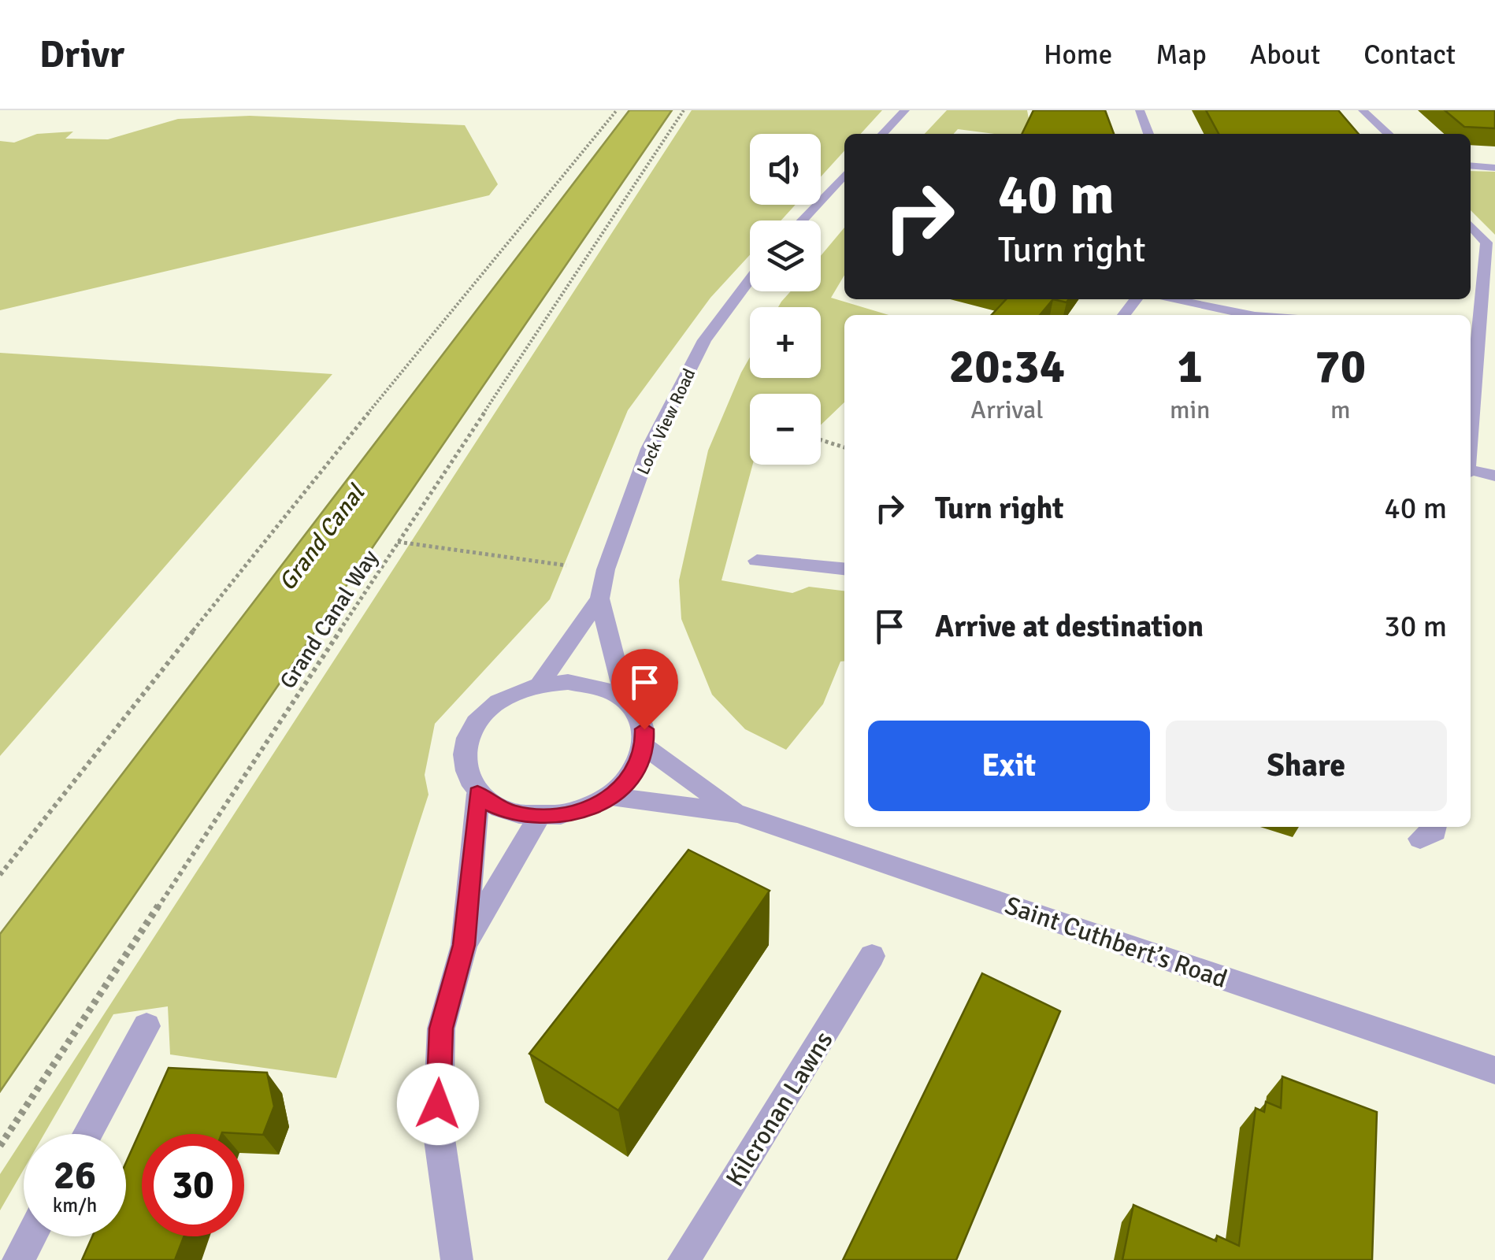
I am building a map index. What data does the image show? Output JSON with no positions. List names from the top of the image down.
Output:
{
  "streets": {
    "street": ["Lock View Road", "Saint Cuthbert’s Road", "Kilcronan Lawns"],
    "path": ["Grand Canal Way"]
  },
  "crossings": [
    ["Lock View Road", "Saint Cuthbert’s Road"]
  ],
  "water": ["Grand Canal"],
  "page": {
    "header": "Drivr",
    "nav": [
      "Home",
      "Map",
      "About",
      "Contact"
    ],
    "map_buttons": ["+", "−"],
    "turn": ["40 m", "Turn right"],
    "eta": [
      "20:34",
      "Arrival",
      "1",
      "min",
      "70",
      "m"
    ],
    "list": [
      {
        "name": "Turn right",
        "value": "40 m"
      },
      {
        "name": "Arrive at destination",
        "value": "30 m"
      }
    ],
    "buttons": ["Exit", "Share"],
    "speed": "26 km/h",
    "limit": "30"
  }
}
